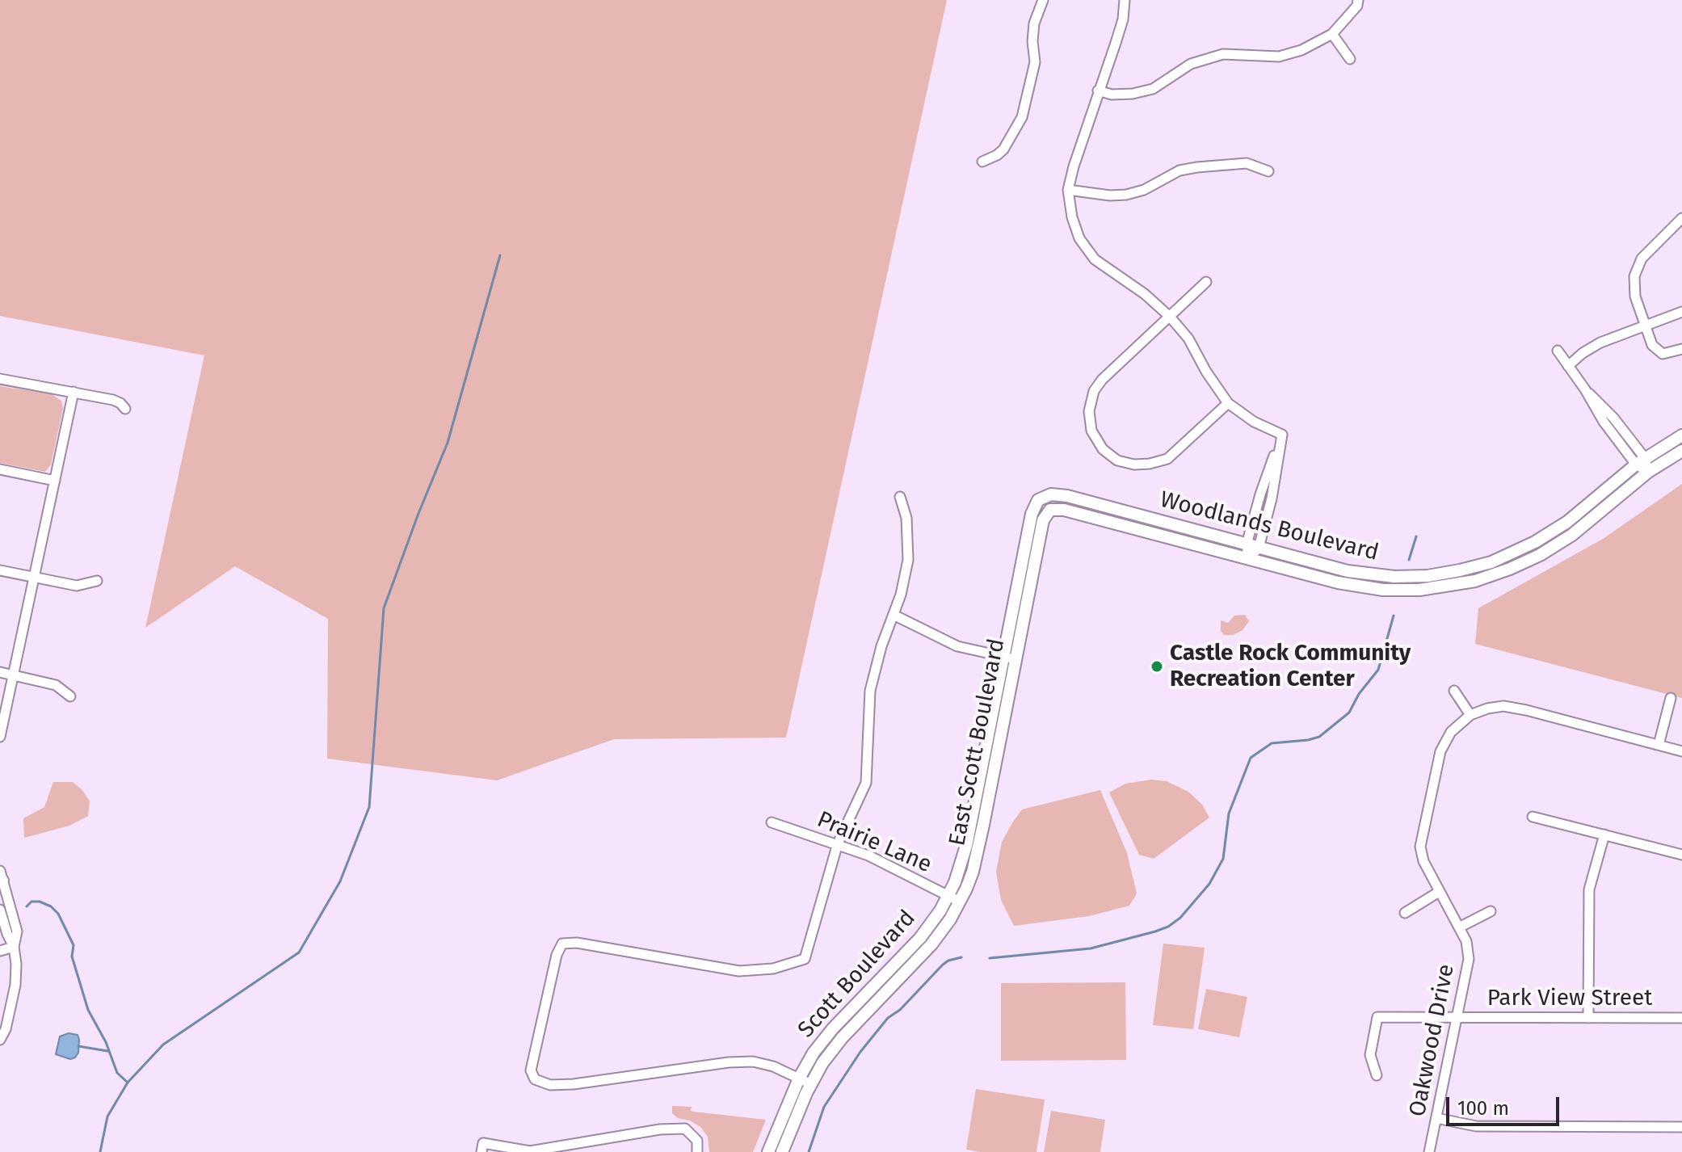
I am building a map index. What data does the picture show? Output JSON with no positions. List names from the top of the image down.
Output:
{
  "streets": {
    "street": [
      "Woodlands Boulevard",
      "East Scott Boulevard",
      "Prairie Lane",
      "Scott Boulevard",
      "Park View Street",
      "Oakwood Drive"
    ]
  },
  "crossings": [
    ["Woodlands Boulevard", "East Scott Boulevard"],
    ["East Scott Boulevard", "Prairie Lane"],
    ["East Scott Boulevard", "Scott Boulevard"],
    ["Prairie Lane", "Scott Boulevard"],
    ["Park View Street", "Oakwood Drive"]
  ],
  "places": ["Castle Rock Community Recreation Center"],
  "scale_bar": "100 m"
}
